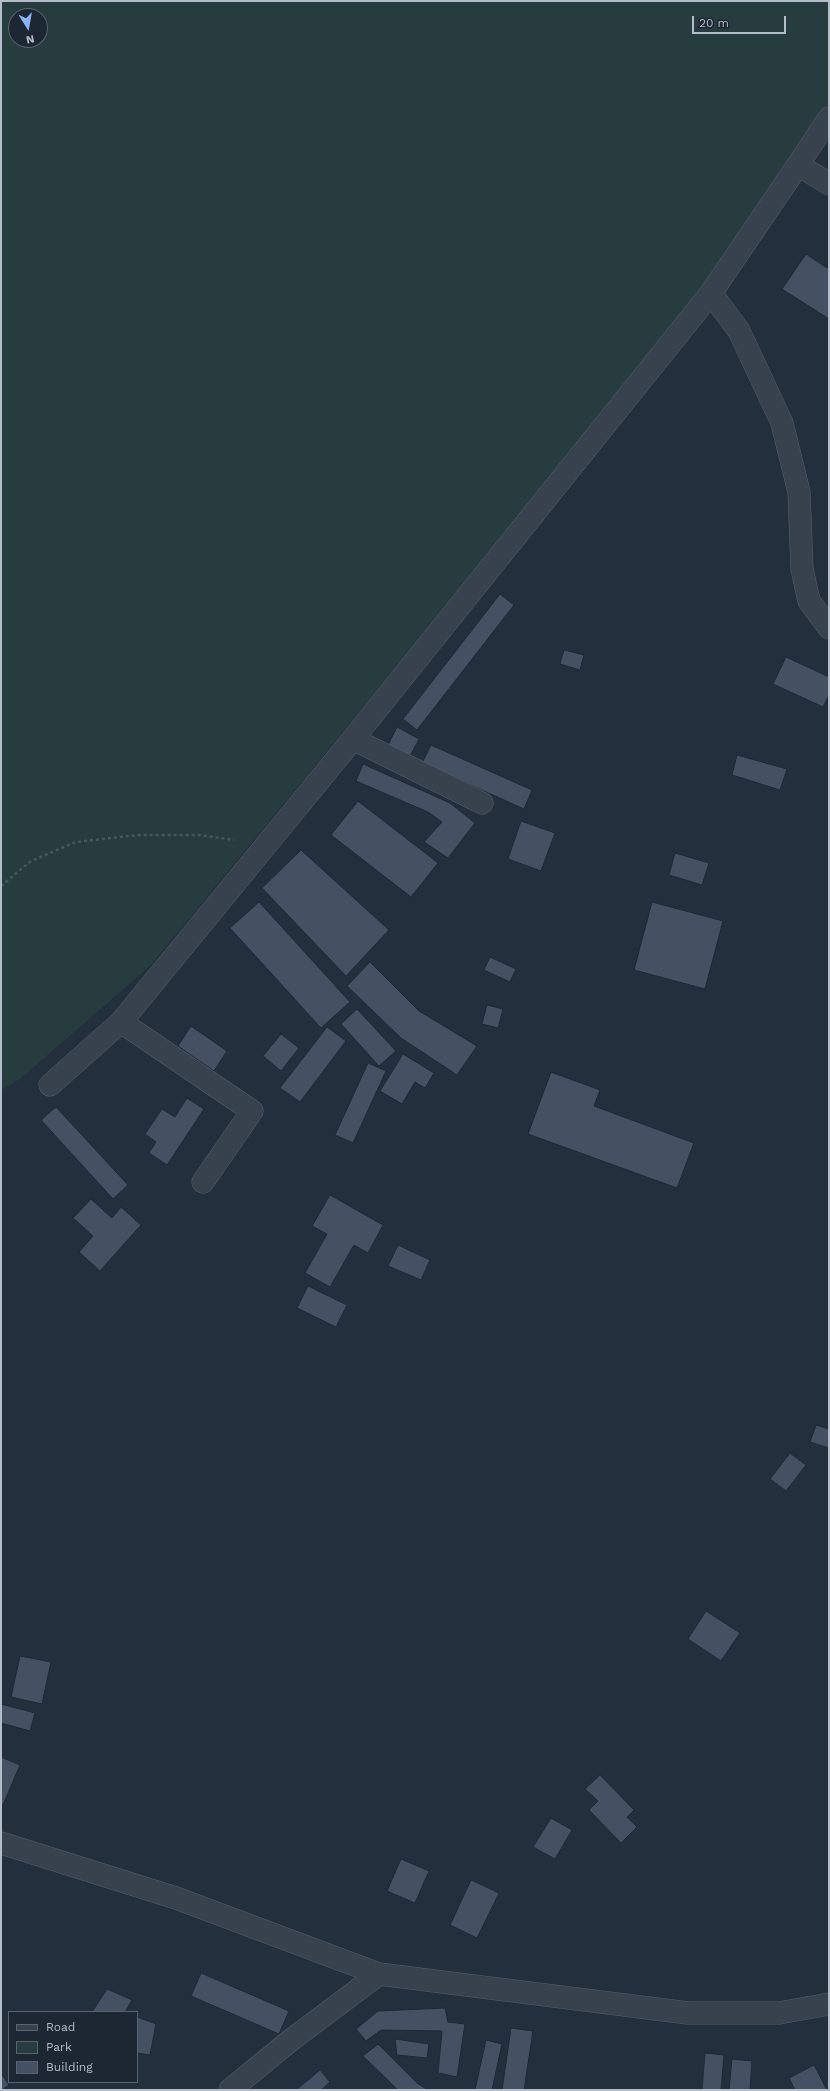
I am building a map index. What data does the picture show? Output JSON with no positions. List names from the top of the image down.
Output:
{
  "legend": ["Road", "Park", "Building"],
  "scale_bar": "20 m",
  "north": "bottom"
}
